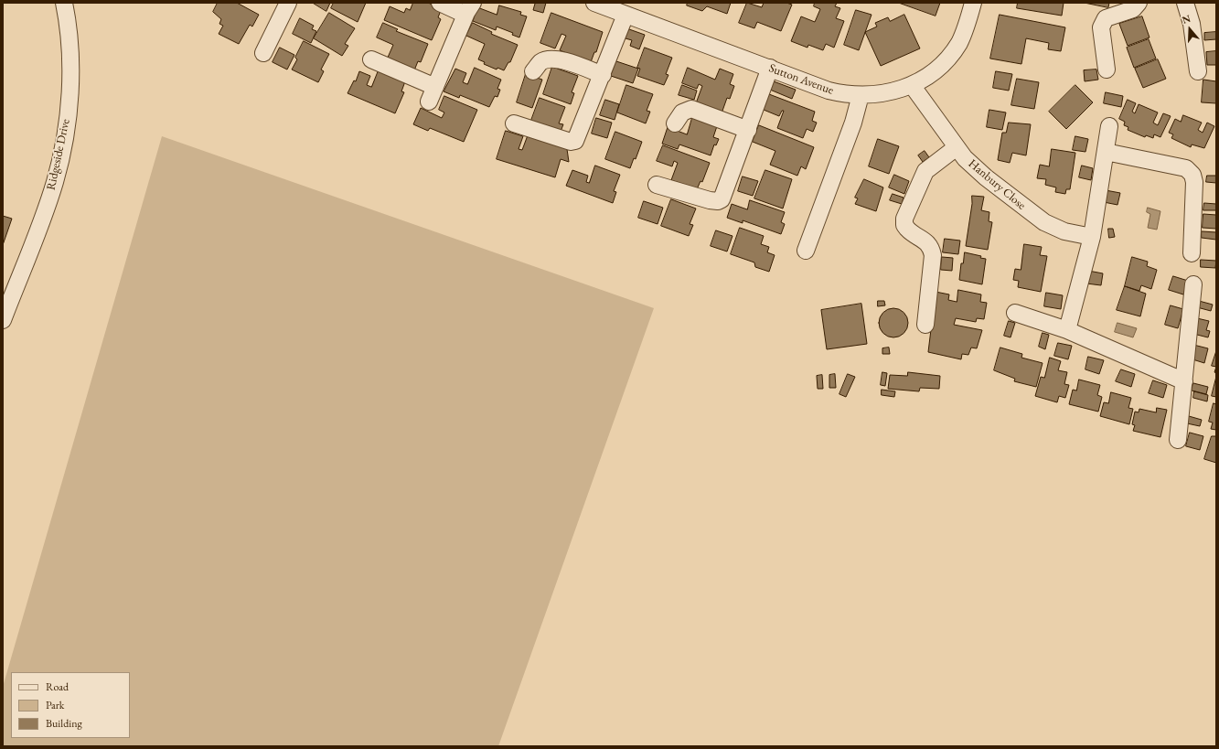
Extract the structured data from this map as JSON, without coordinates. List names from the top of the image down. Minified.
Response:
{"streets":{"street":["Sutton Avenue","Ridgeside Drive","Hanbury Close"]},"crossings":[["Sutton Avenue","Hanbury Close"]],"legend":["Road","Park","Building"],"north":"top"}
